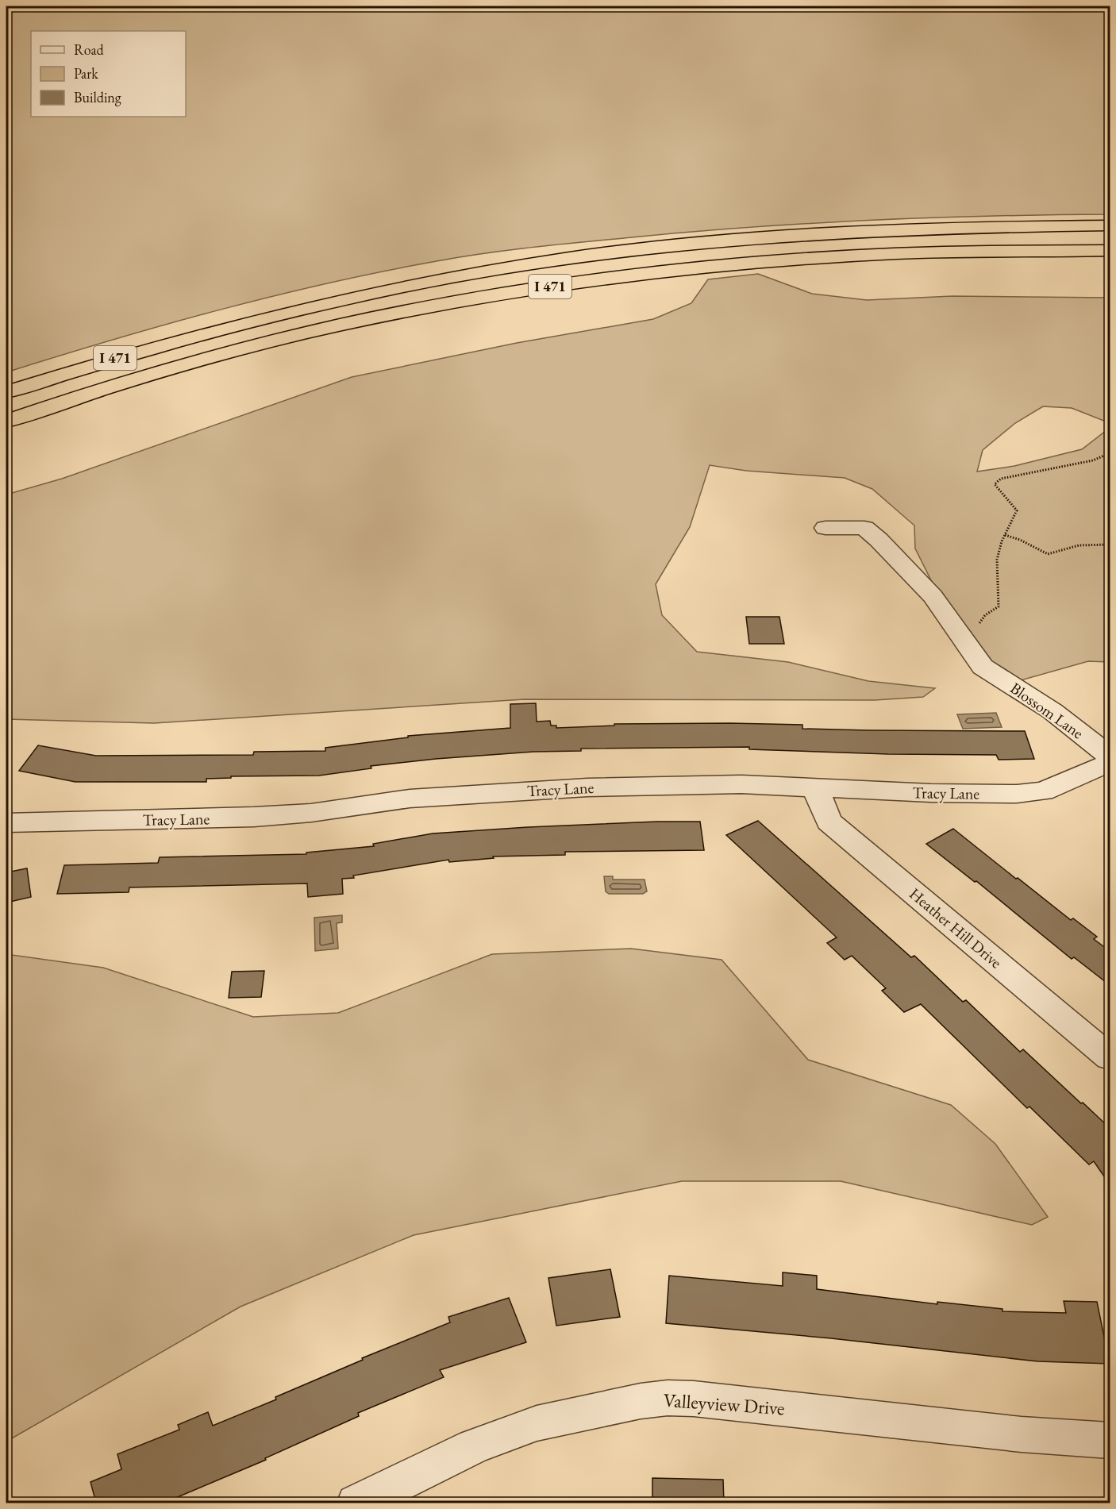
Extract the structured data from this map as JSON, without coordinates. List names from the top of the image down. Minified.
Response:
{"streets":{"highway":["I 471"],"street":["Blossom Lane","Tracy Lane","Heather Hill Drive","Valleyview Drive"]},"crossings":[["Tracy Lane","Heather Hill Drive"]],"legend":["Road","Park","Building"]}
